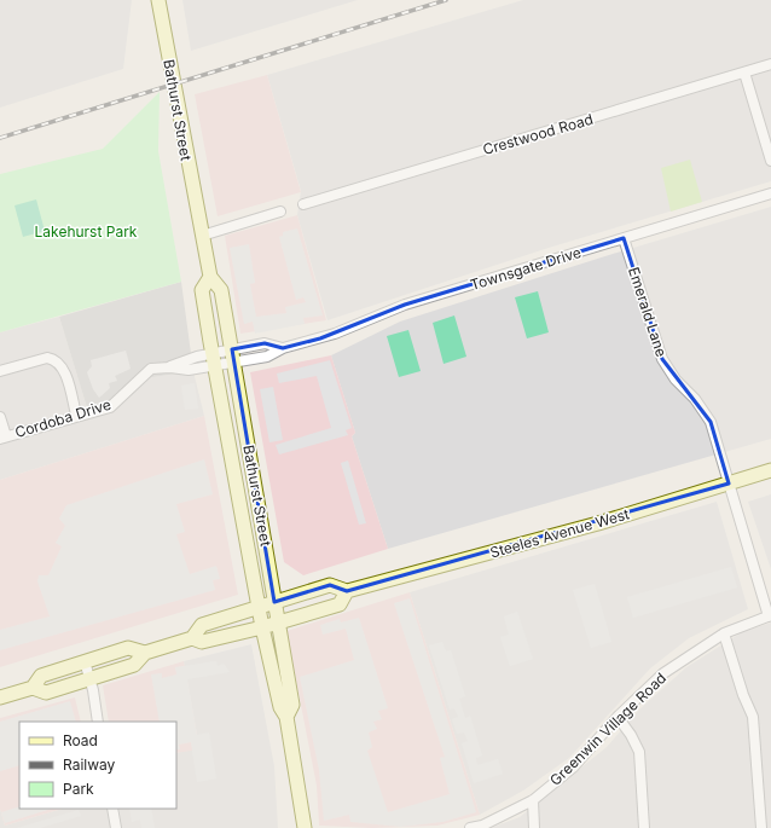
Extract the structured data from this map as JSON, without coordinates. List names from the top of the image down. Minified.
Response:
{"streets":{"main road":["Bathurst Street","Steeles Avenue West"],"street":["Crestwood Road","Townsgate Drive","Emerald Lane","Cordoba Drive","Greenwin Village Road"]},"crossings":[["Bathurst Street","Townsgate Drive"],["Bathurst Street","Cordoba Drive"],["Bathurst Street","Steeles Avenue West"],["Townsgate Drive","Emerald Lane"],["Townsgate Drive","Cordoba Drive"],["Emerald Lane","Steeles Avenue West"],["Emerald Lane","Greenwin Village Road"]],"parks":["Lakehurst Park"],"legend":["Road","Railway","Park"]}
